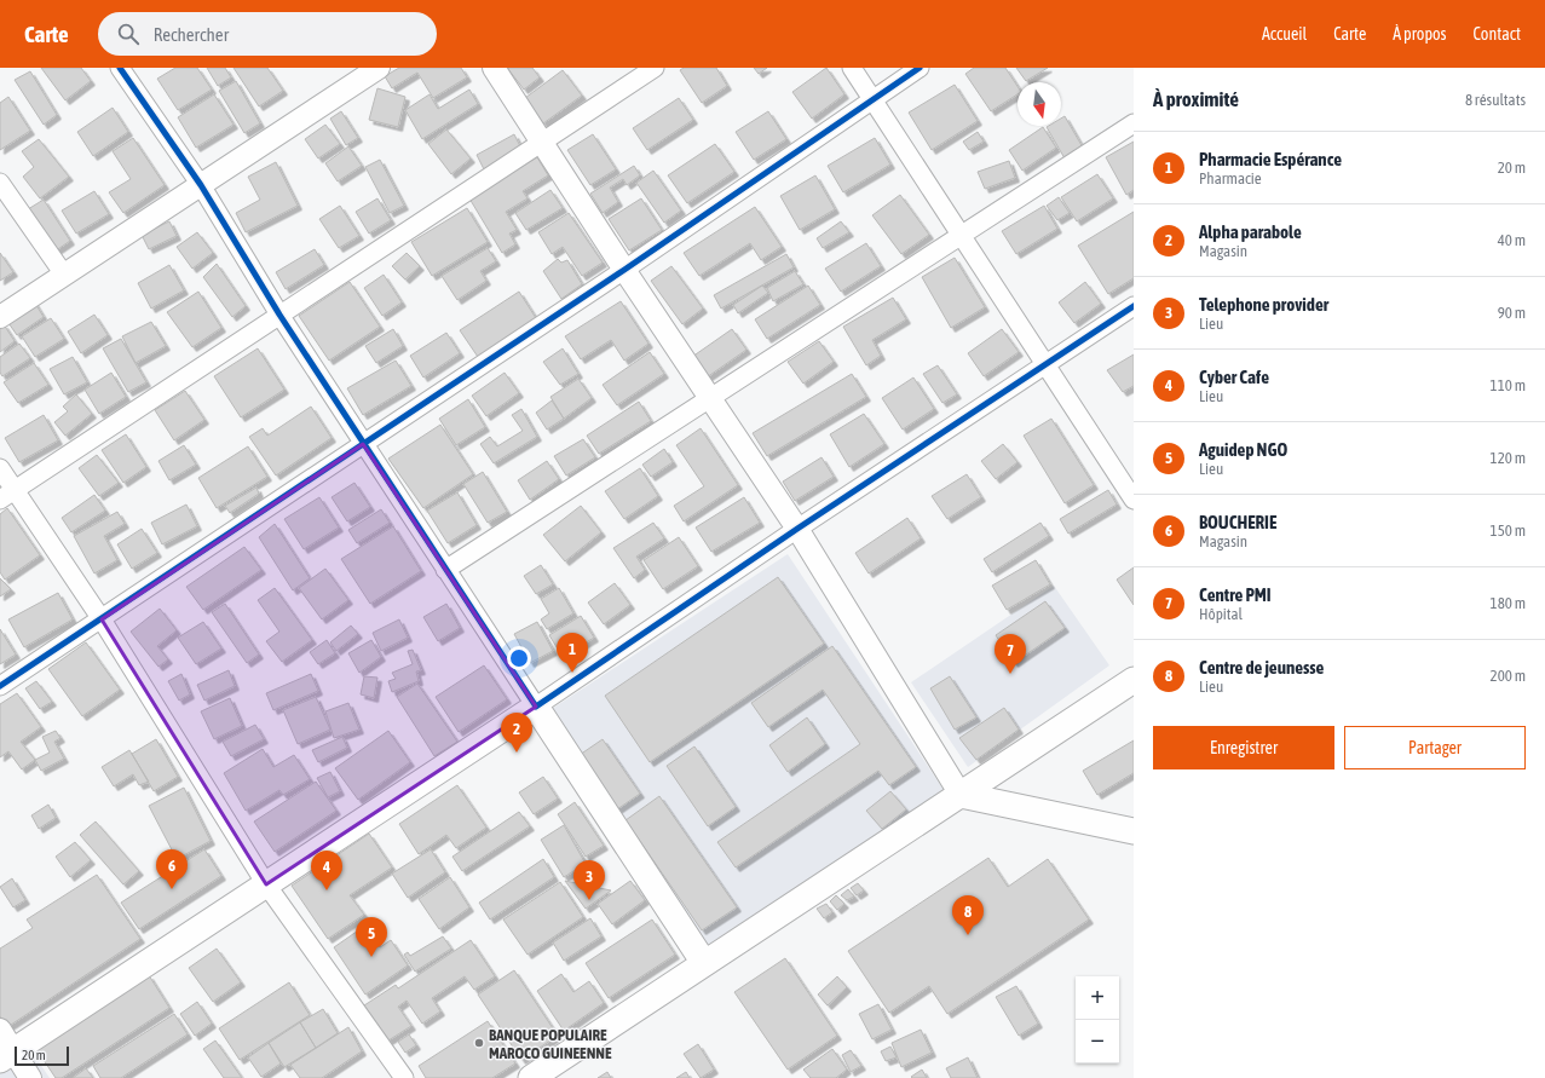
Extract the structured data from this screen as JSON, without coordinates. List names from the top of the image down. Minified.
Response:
{"places":["BANQUE POPULAIRE MAROCO GUINEENNE"],"scale_bar":"20 m","north":"bottom","page":{"header":"Carte","search":"Rechercher","nav":["Accueil","Carte","À propos","Contact"],"heading":["À proximité","8 résultats"],"list":[{"mark":"1","name":"Pharmacie Espérance","note":"Pharmacie","value":"20 m"},{"mark":"2","name":"Alpha parabole","note":"Magasin","value":"40 m"},{"mark":"3","name":"Telephone provider","note":"Lieu","value":"90 m"},{"mark":"4","name":"Cyber Cafe","note":"Lieu","value":"110 m"},{"mark":"5","name":"Aguidep NGO","note":"Lieu","value":"120 m"},{"mark":"6","name":"BOUCHERIE","note":"Magasin","value":"150 m"},{"mark":"7","name":"Centre PMI","note":"Hôpital","value":"180 m"},{"mark":"8","name":"Centre de jeunesse","note":"Lieu","value":"200 m"}],"pins":["1","7","2","6","4","3","8","5"],"buttons":["Enregistrer","Partager"],"map_buttons":["+","−"],"scale":"20 m"}}
